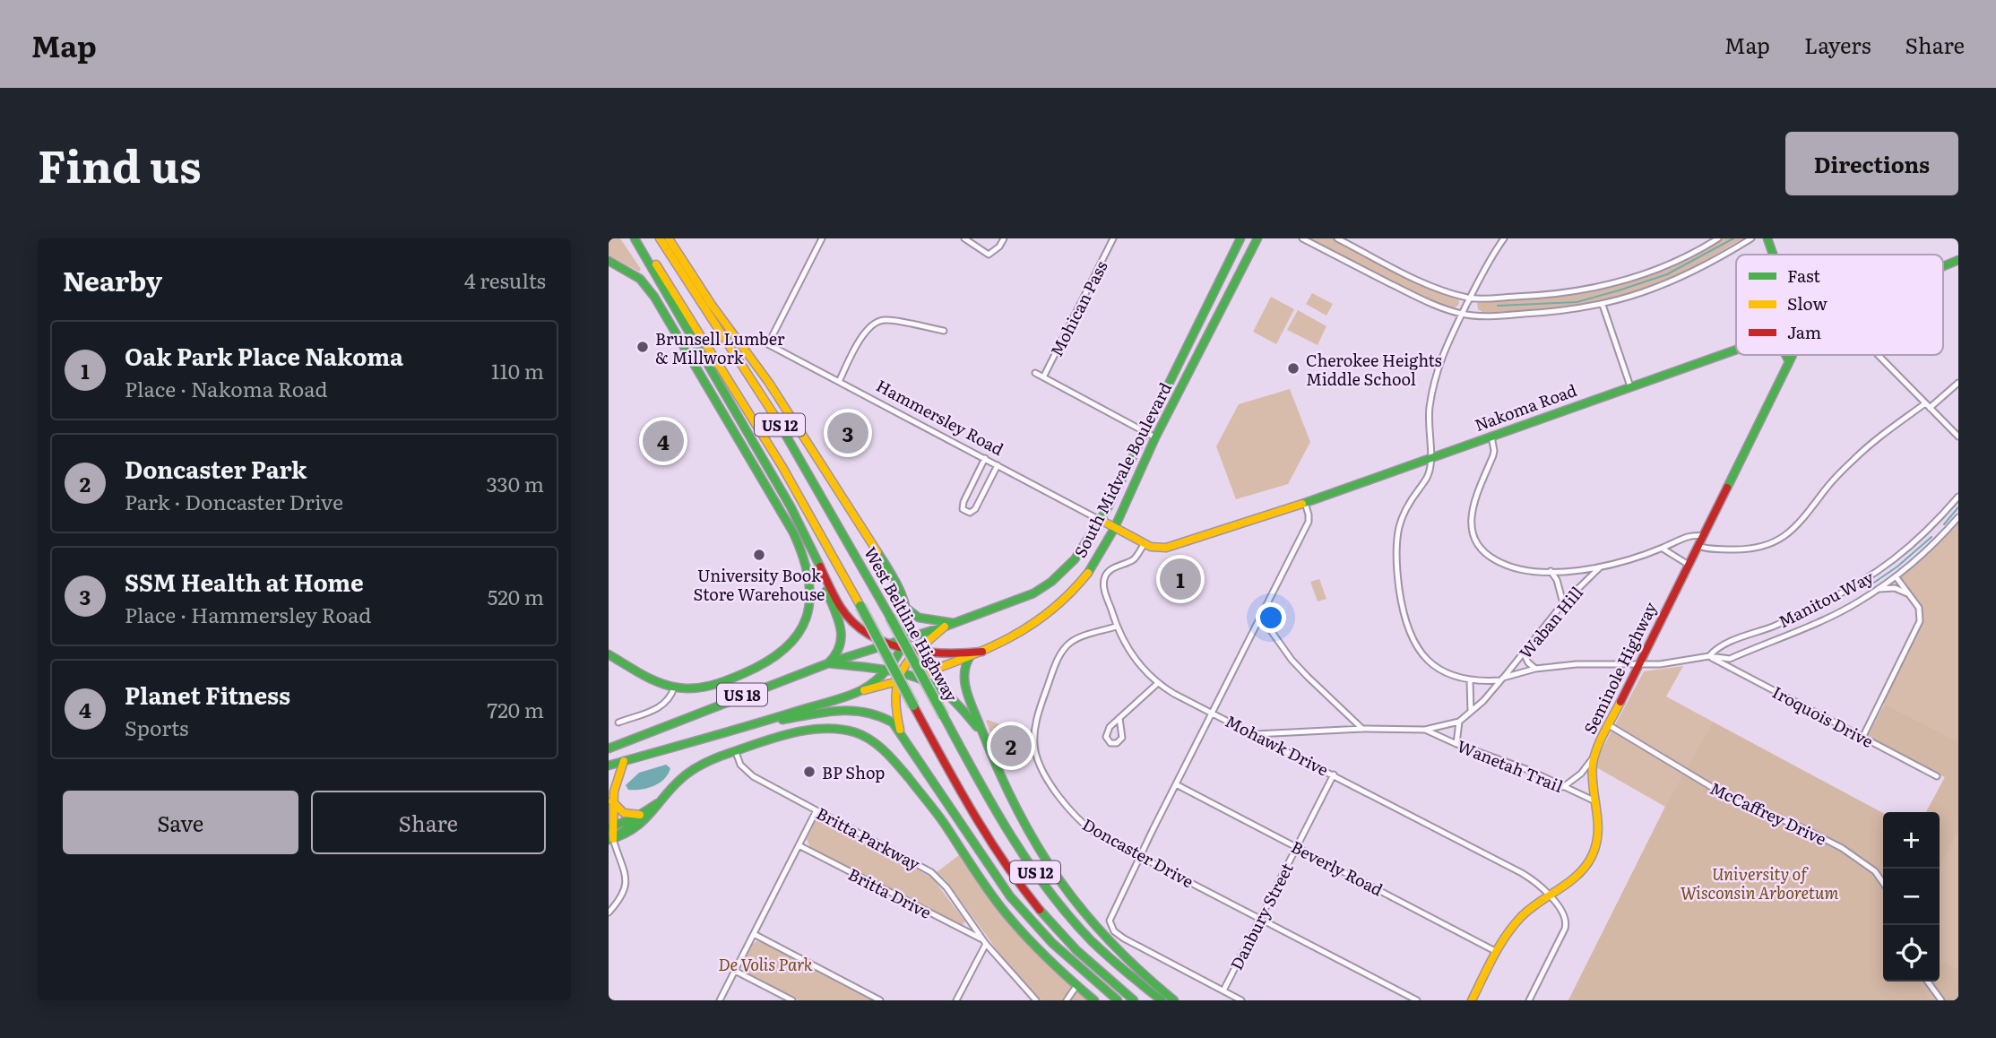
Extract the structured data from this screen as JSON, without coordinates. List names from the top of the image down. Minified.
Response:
{"streets":{"main road":["Nakoma Road","US 12","South Midvale Boulevard","West Beltline Highway","Seminole Highway","US 18"],"street":["Mohican Pass","Hammersley Road","Manitou Way","Waban Hill","Iroquois Drive","Mohawk Drive","Wanetah Trail","McCaffrey Drive","Britta Parkway","Doncaster Drive","Beverly Road","Britta Drive","Danbury Street"]},"crossings":[["Nakoma Road","Hammersley Road"],["Nakoma Road","South Midvale Boulevard"],["Nakoma Road","Mohawk Drive"],["Hammersley Road","South Midvale Boulevard"],["South Midvale Boulevard","US 18"],["Manitou Way","Waban Hill"],["Manitou Way","Seminole Highway"],["Manitou Way","Iroquois Drive"],["Seminole Highway","Mohawk Drive"],["Seminole Highway","Wanetah Trail"],["Seminole Highway","McCaffrey Drive"],["Seminole Highway","Beverly Road"],["Mohawk Drive","Doncaster Drive"],["Mohawk Drive","Danbury Street"],["Britta Parkway","Britta Drive"],["Doncaster Drive","Danbury Street"],["Beverly Road","Danbury Street"]],"parks":["University of Wisconsin Arboretum","De Volis Park"],"places":["Brunsell Lumber & Millwork","Cherokee Heights Middle School","University Book Store Warehouse","BP Shop"],"legend":["Fast","Slow","Jam"],"page":{"header":"Map","nav":["Map","Layers","Share"],"title":"Find us","buttons":["Directions",["Save","Share"]],"heading":["Nearby","4 results"],"list":[{"mark":"1","name":"Oak Park Place Nakoma","note":"Place · Nakoma Road","value":"110 m"},{"mark":"2","name":"Doncaster Park","note":"Park · Doncaster Drive","value":"330 m"},{"mark":"3","name":"SSM Health at Home","note":"Place · Hammersley Road","value":"520 m"},{"mark":"4","name":"Planet Fitness","note":"Sports","value":"720 m"}],"pins":["3","4","1","2"],"map_buttons":["+","−"]}}
